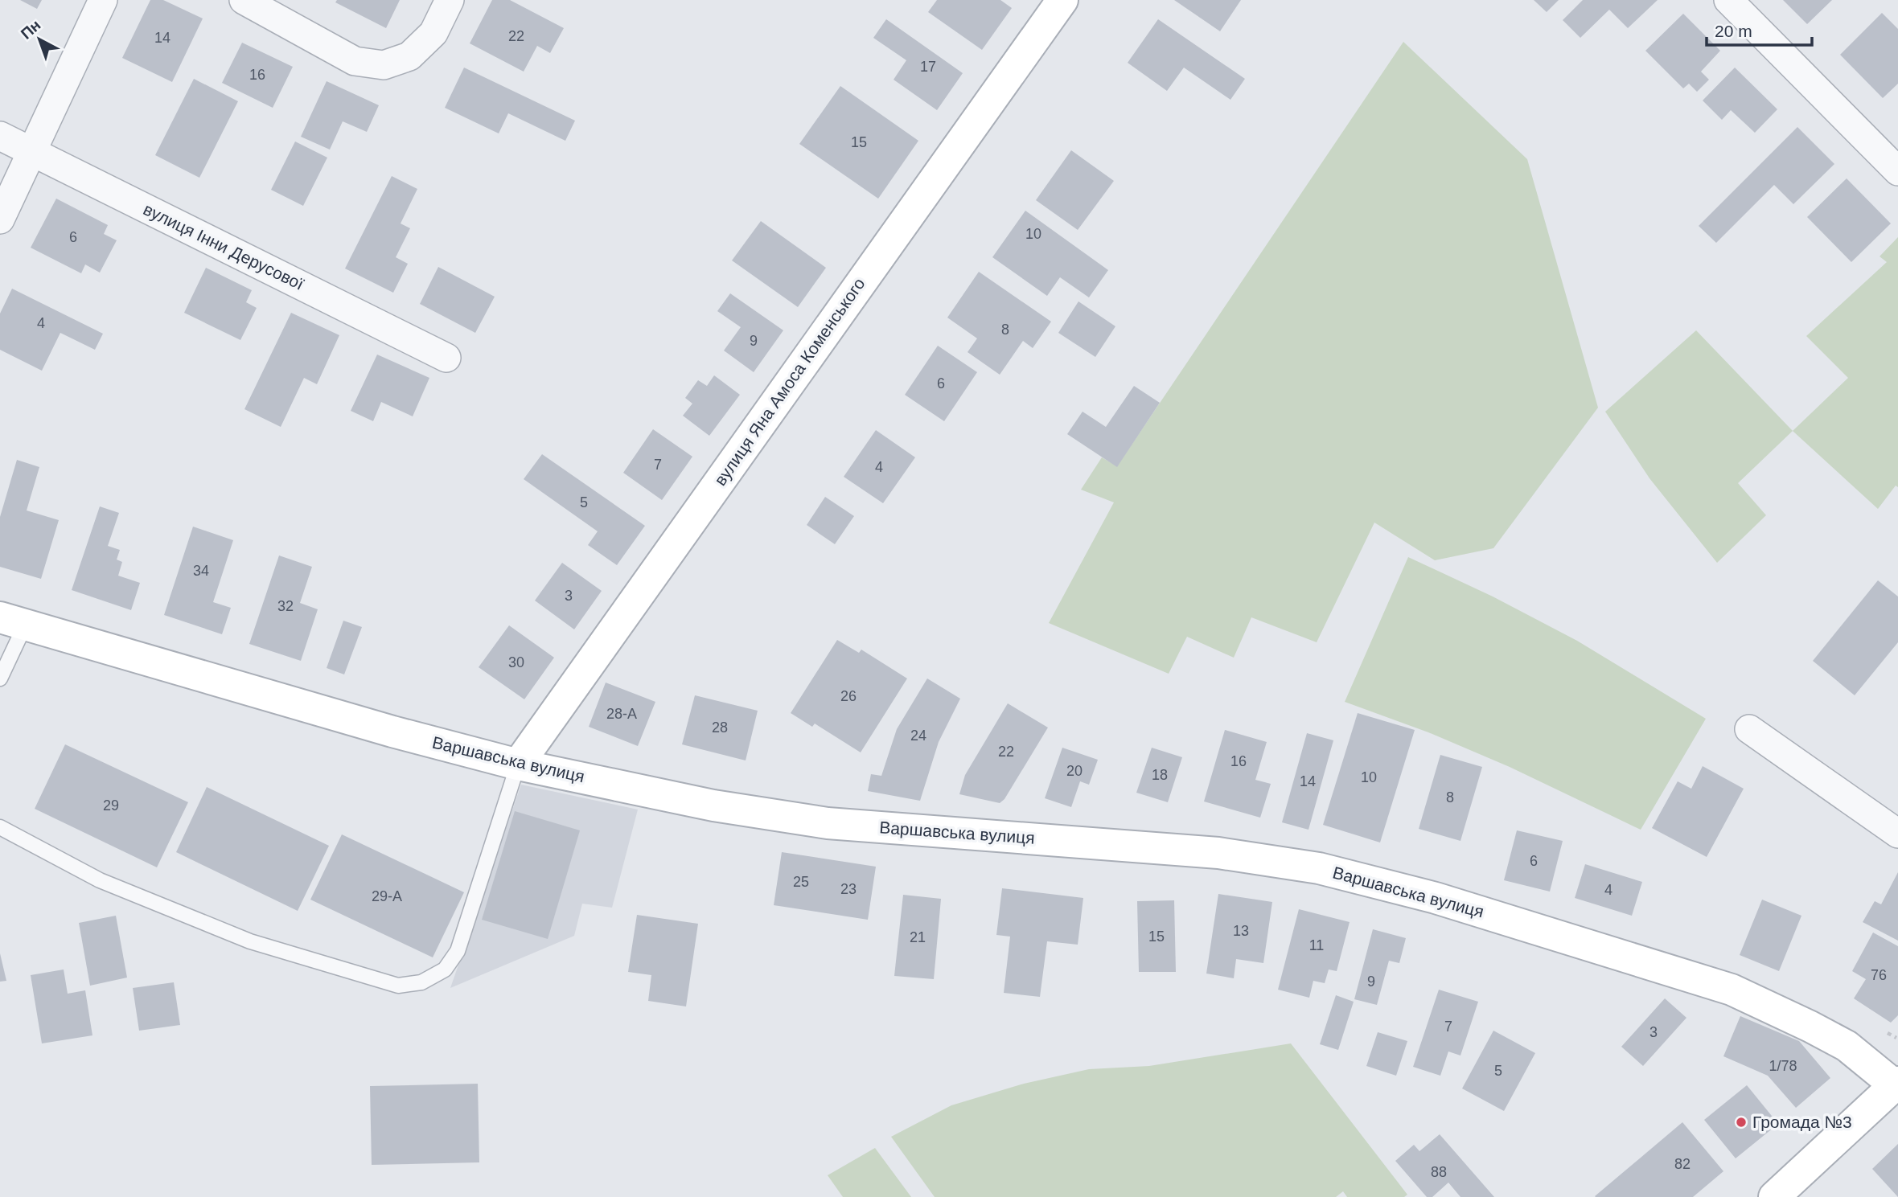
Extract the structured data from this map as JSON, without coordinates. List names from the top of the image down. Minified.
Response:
{"streets":{"street":["вулиця Інни Дерусової","вулиця Яна Амоса Коменського","Варшавська вулиця"]},"crossings":[["вулиця Яна Амоса Коменського","Варшавська вулиця"]],"places":["Громада №3"],"house_numbers":["22","14","17","16","15","10","6","4","8","9","6","7","4","5","34","3","32","30","26","28-А","28","24","22","16","20","18","10","14","8","29","6","25","23","4","29-А","13","15","21","11","76","9","7","3","1/78","5","82","88"],"scale_bar":"20 m","north":"top left"}
